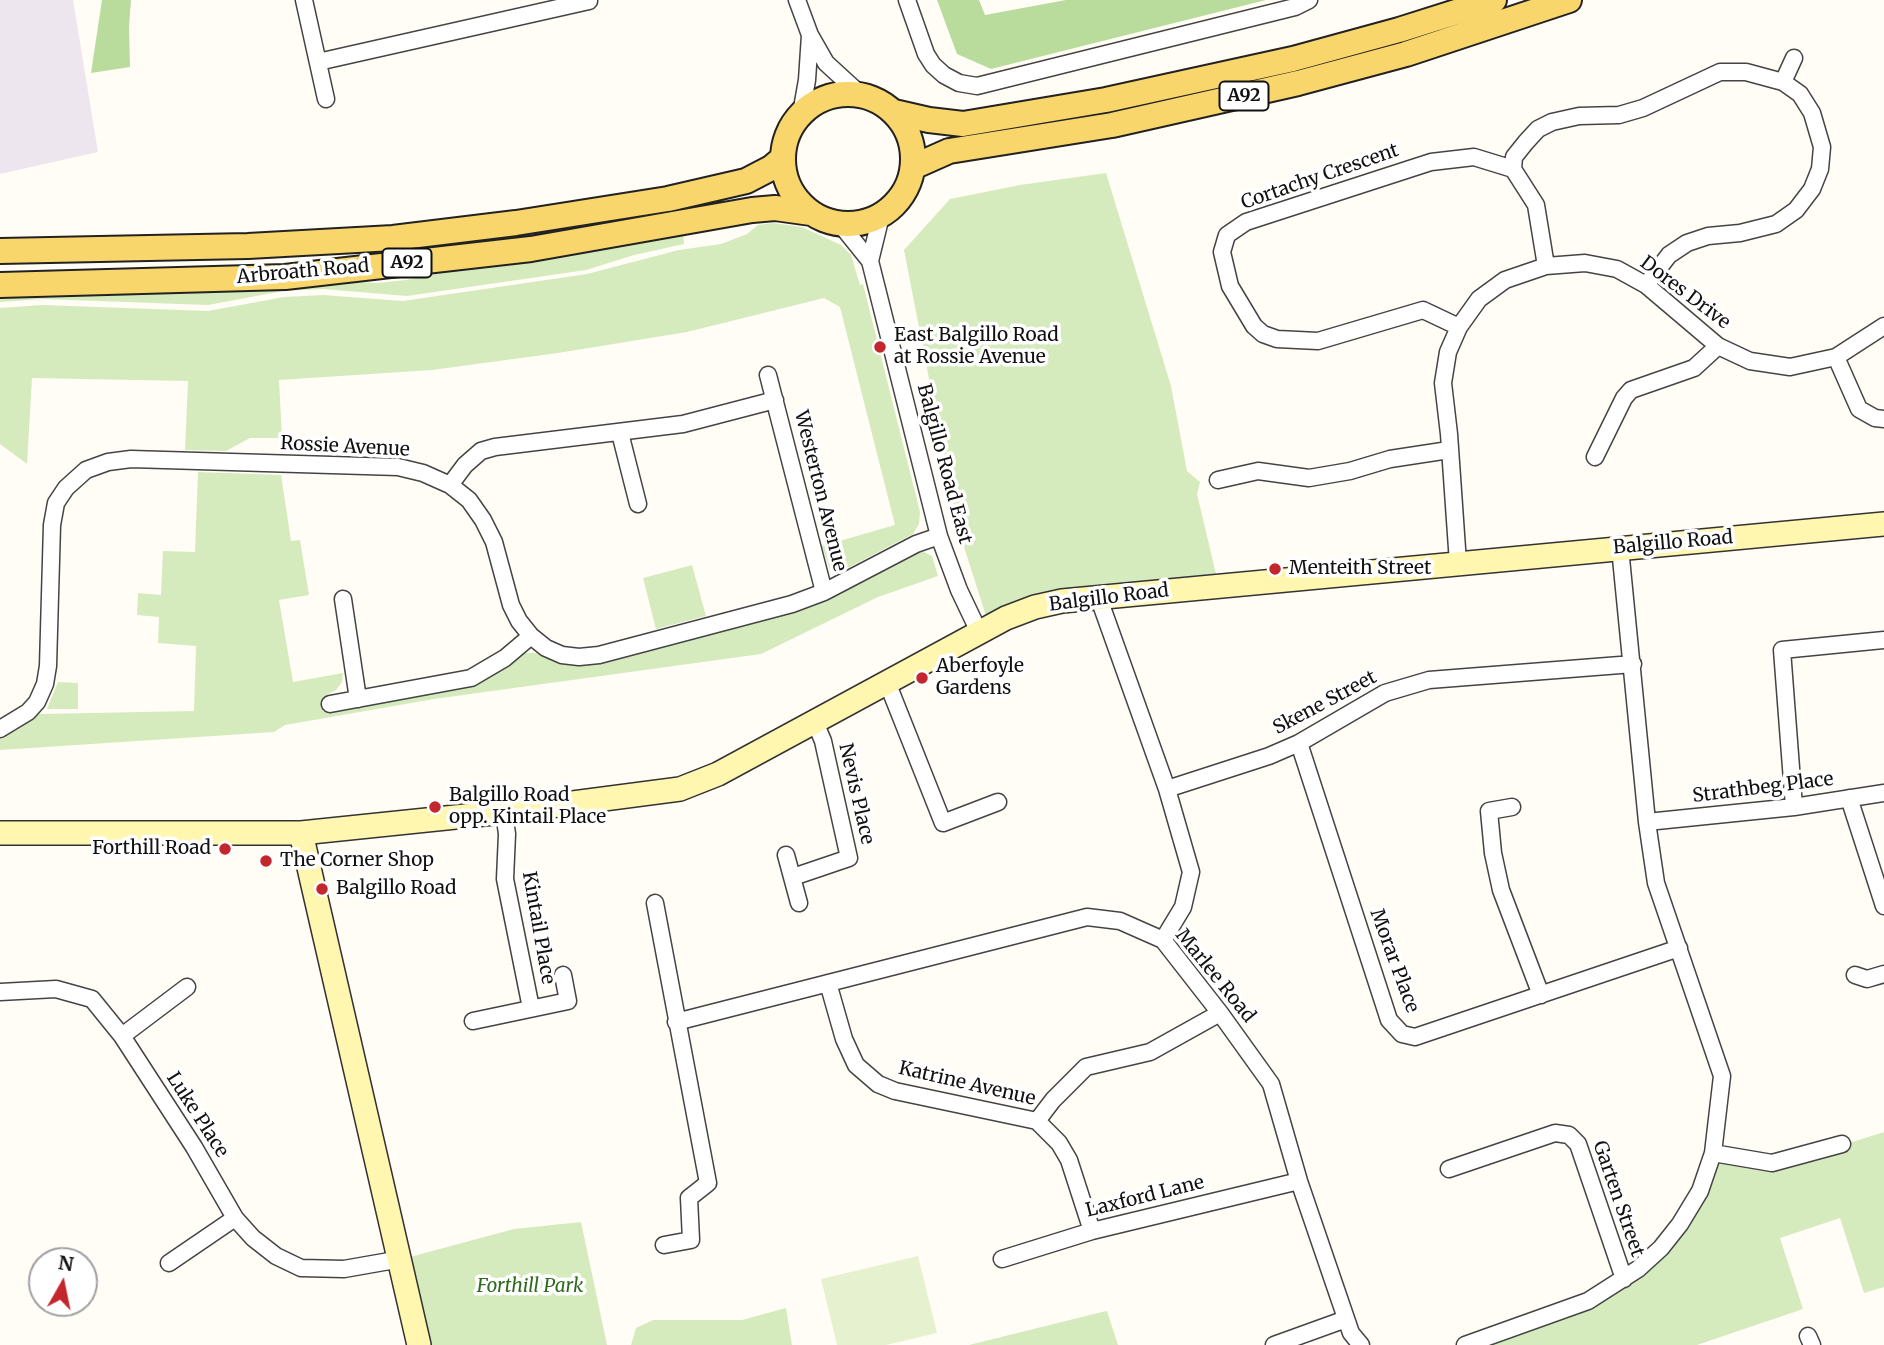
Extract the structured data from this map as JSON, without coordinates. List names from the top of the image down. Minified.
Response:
{"streets":{"main road":["A92","Arbroath Road"],"street":["Cortachy Crescent","Dores Drive","Rossie Avenue","Balgillo Road East","Westerton Avenue","Balgillo Road","Skene Street","Strathbeg Place","Nevis Place","Kintail Place","Morar Place","Marlee Road","Katrine Avenue","Luke Place","Laxford Lane","Garten Street"]},"crossings":[["A92","Arbroath Road"],["A92","Balgillo Road East"],["Cortachy Crescent","Dores Drive"],["Arbroath Road","Balgillo Road East"],["Dores Drive","Balgillo Road"],["Rossie Avenue","Balgillo Road East"],["Rossie Avenue","Westerton Avenue"],["Balgillo Road East","Balgillo Road"],["Balgillo Road","Nevis Place"],["Balgillo Road","Kintail Place"],["Skene Street","Morar Place"],["Marlee Road","Katrine Avenue"],["Marlee Road","Laxford Lane"],["Katrine Avenue","Laxford Lane"]],"parks":["Forthill Park"],"places":["East Balgillo Road at Rossie Avenue","Menteith Street","Aberfoyle Gardens","Balgillo Road opp. Kintail Place","Forthill Road","The Corner Shop","Balgillo Road"],"north":"top"}
